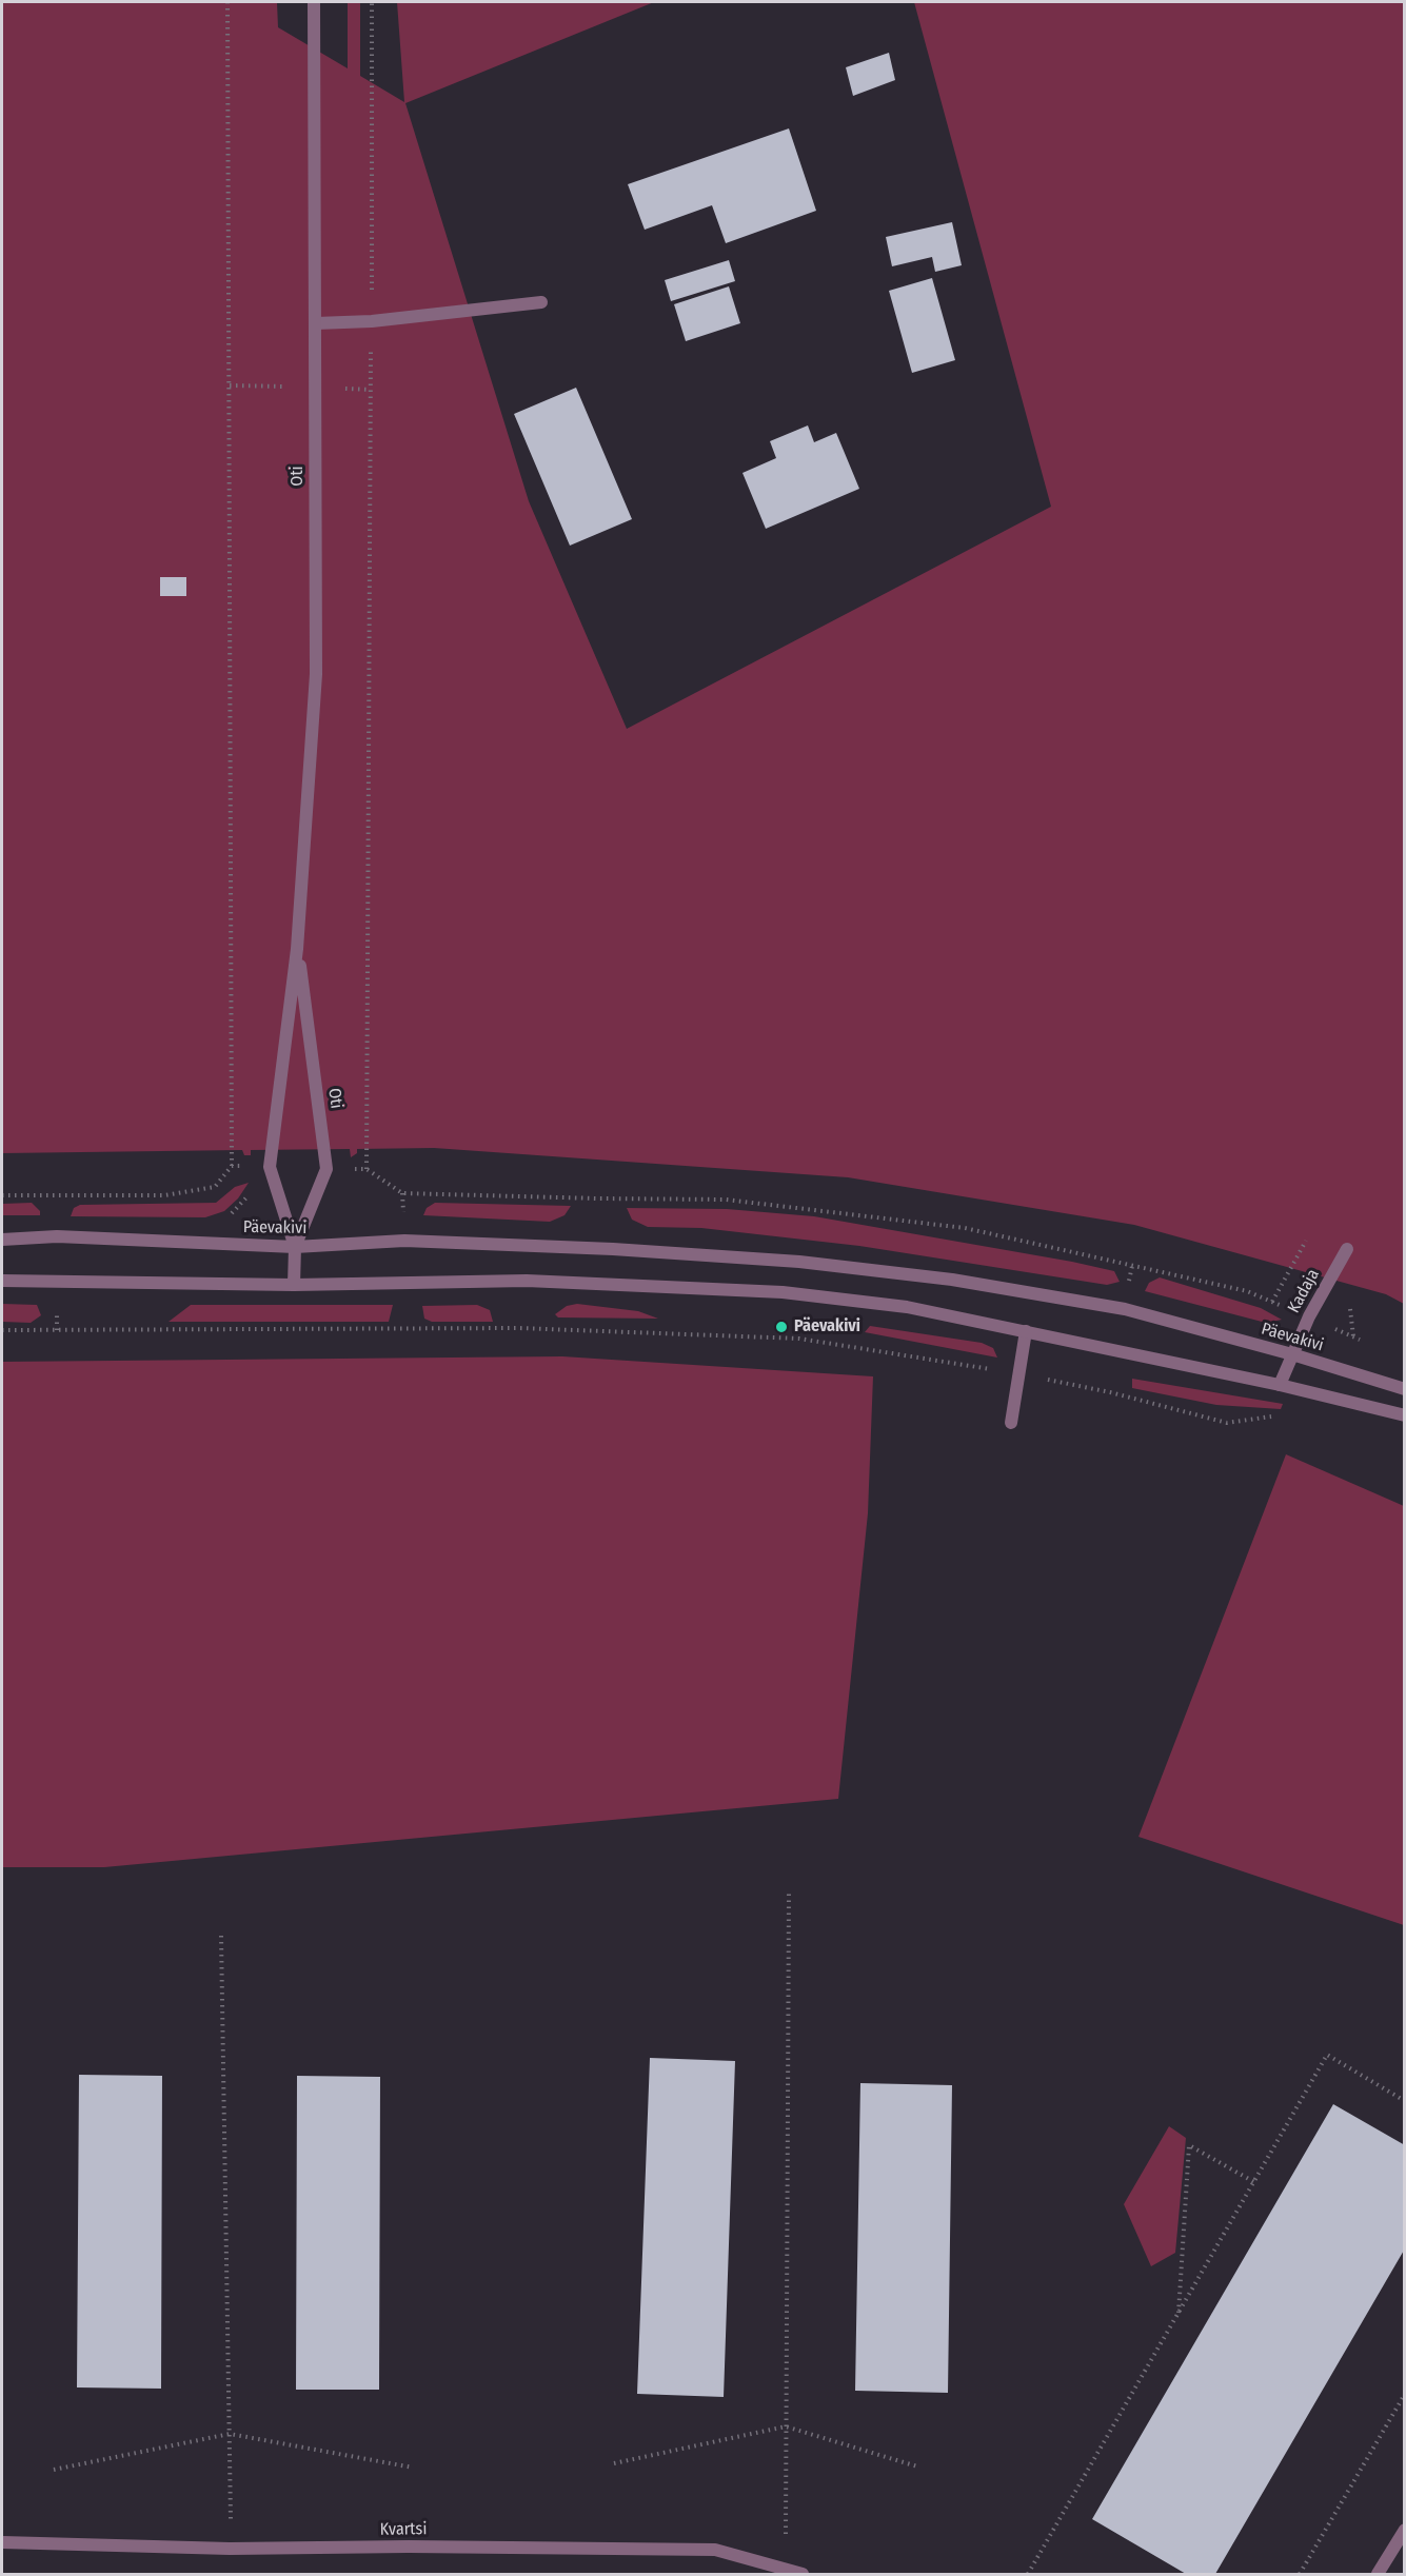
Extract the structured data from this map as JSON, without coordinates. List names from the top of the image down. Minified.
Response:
{"streets":{"street":["Oti","Päevakivi","Kadaja","Kvartsi"]},"crossings":[["Oti","Päevakivi"],["Päevakivi","Kadaja"]],"places":["Päevakivi"]}
